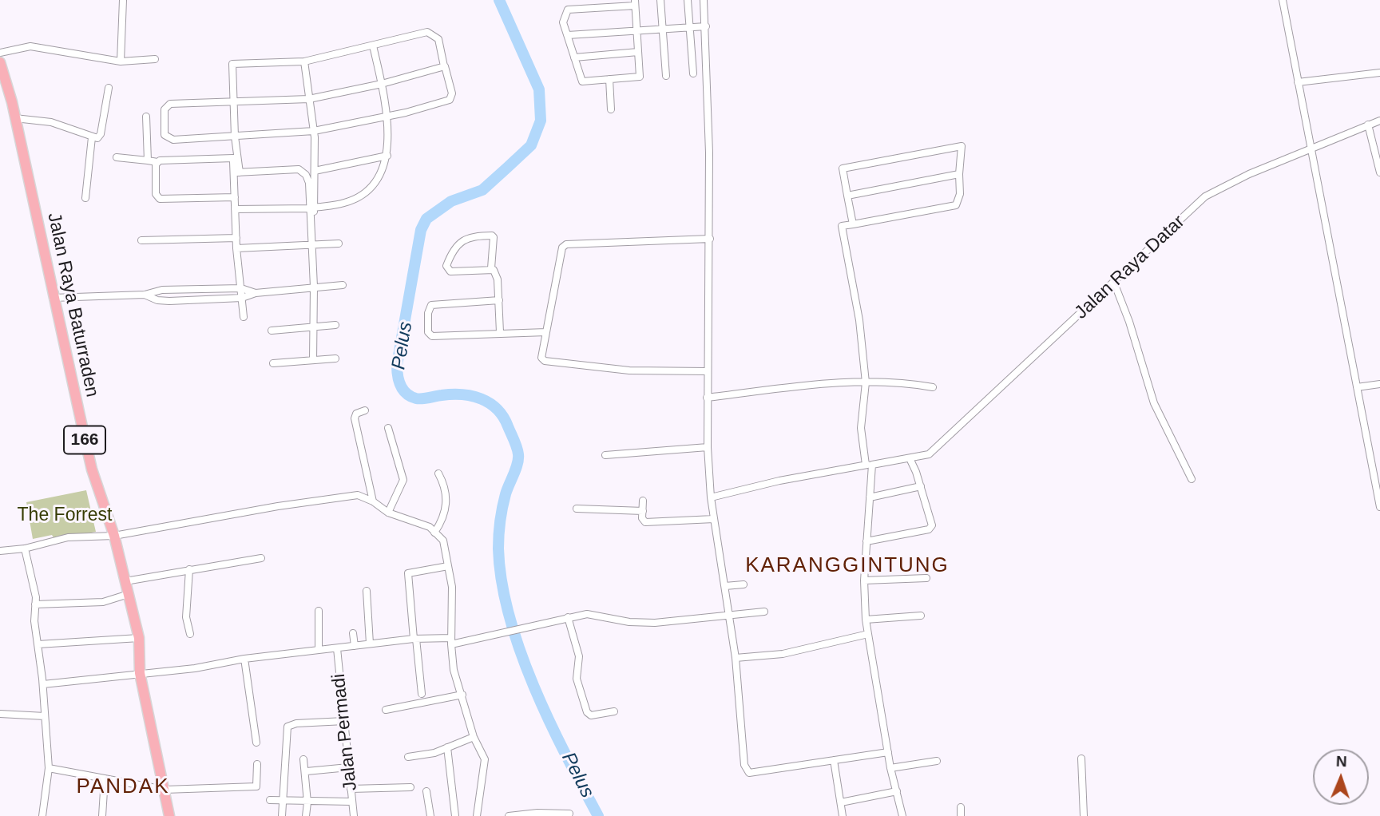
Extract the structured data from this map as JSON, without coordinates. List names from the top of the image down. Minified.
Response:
{"streets":{"main road":["Jalan Raya Baturraden","166"],"street":["Jalan Raya Datar","Jalan Permadi"]},"districts":["KARANGGINTUNG","PANDAK"],"water":["Pelus"],"parks":["The Forrest"],"north":"top"}
